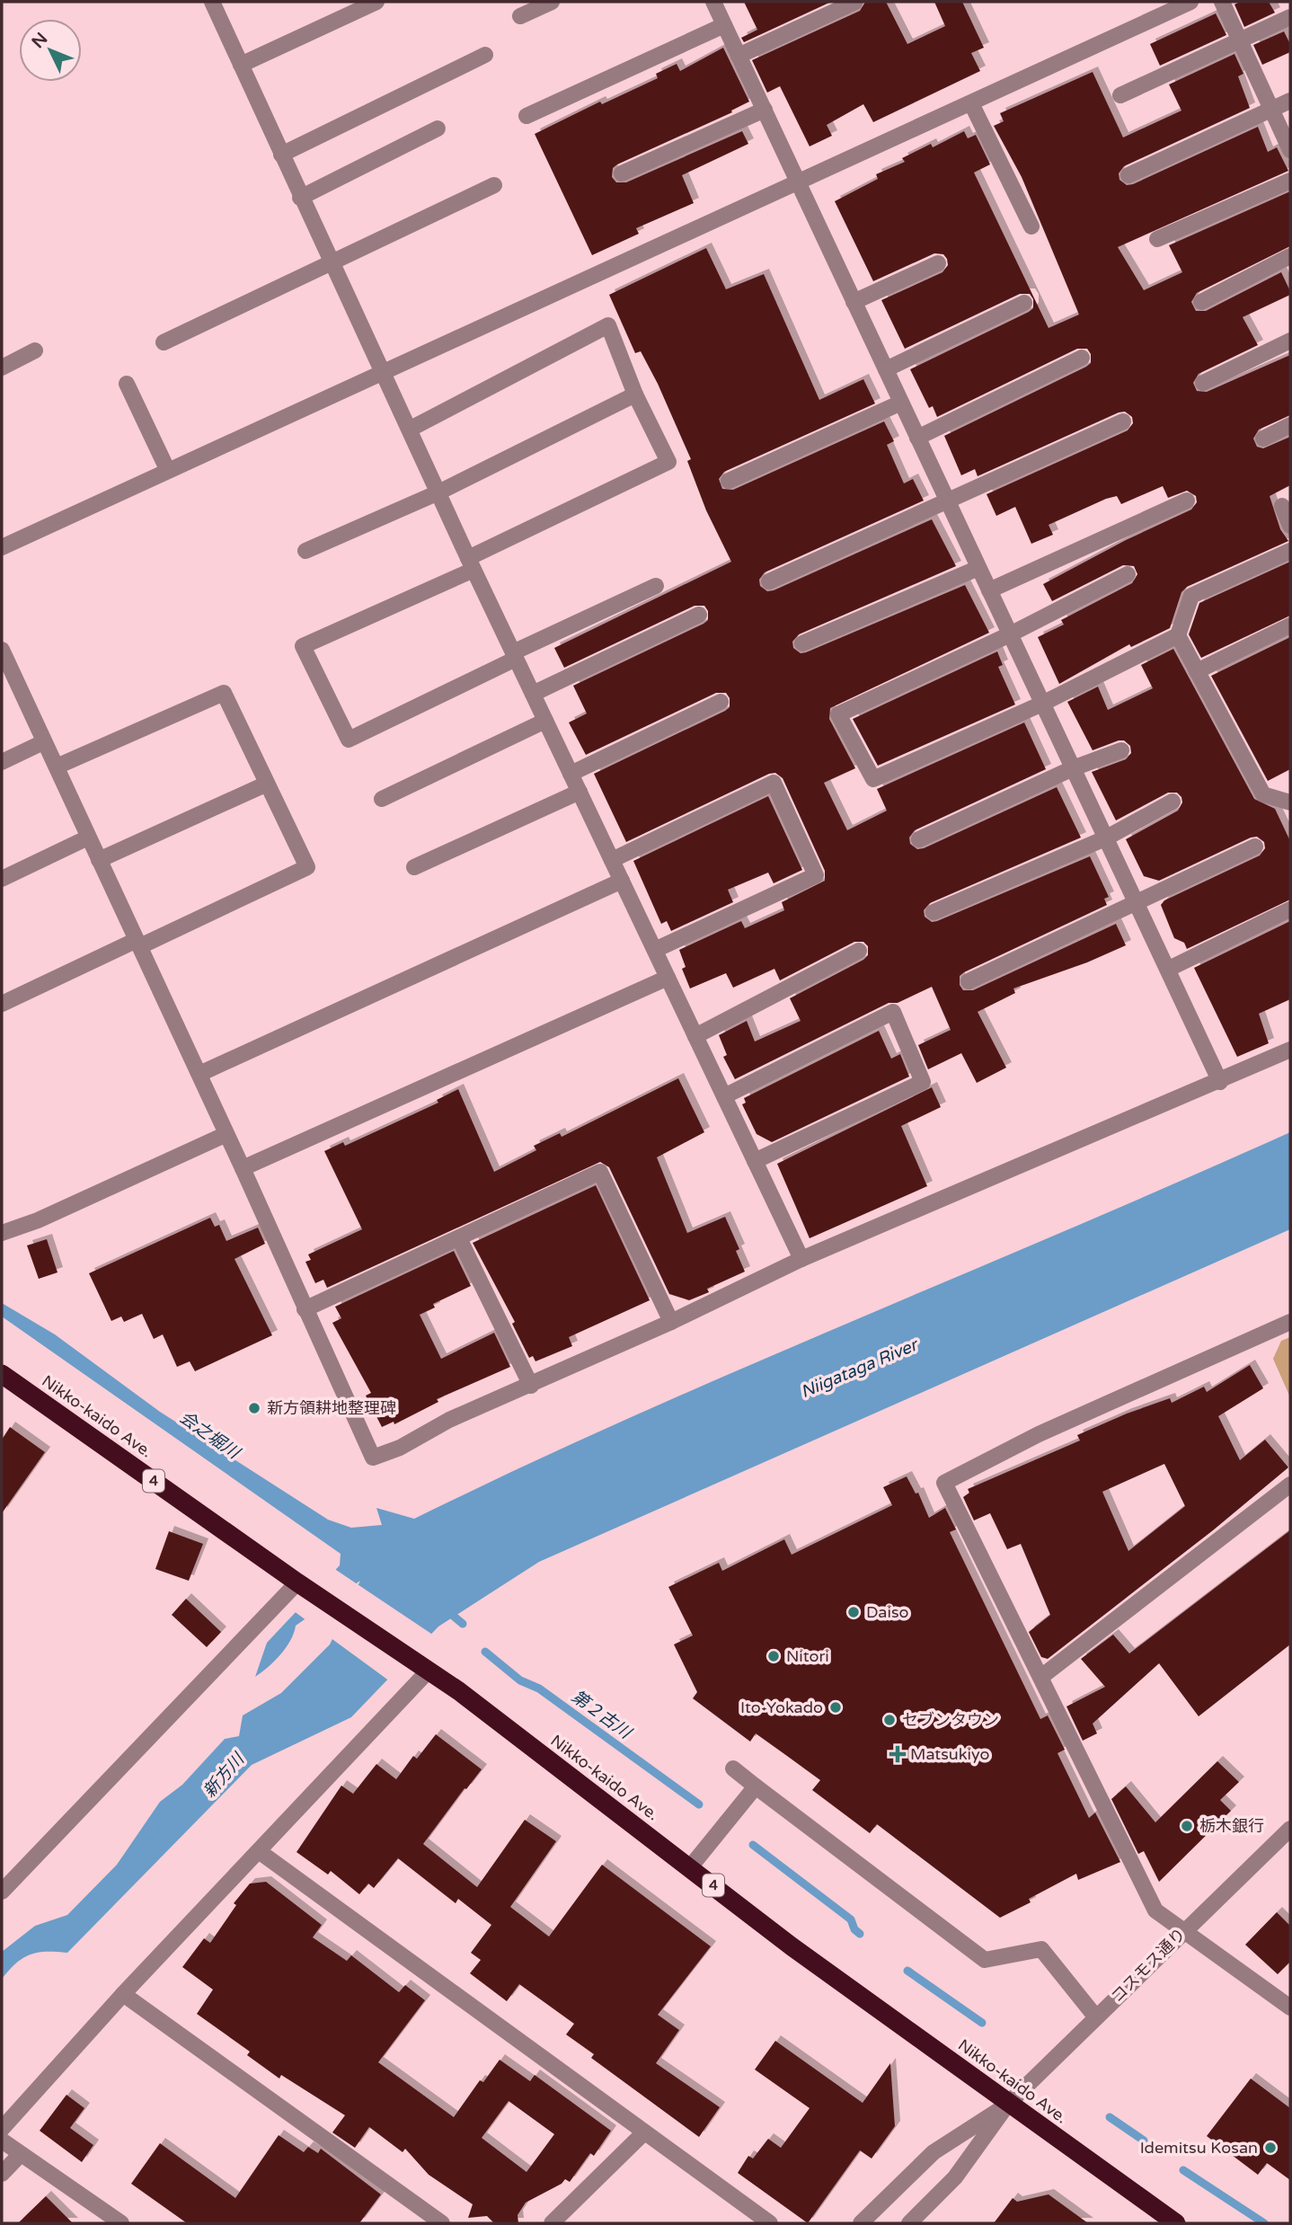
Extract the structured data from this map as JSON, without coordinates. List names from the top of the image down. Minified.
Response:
{"streets":{"highway":["Nikko-kaido Ave.","4"],"street":["コスモス通り"]},"crossings":[["Nikko-kaido Ave.","コスモス通り"]],"water":["Niigataga River","会之堀川","第２古川","新方川"],"places":{"other":["新方領耕地整理碑","Daiso","Nitori","Ito-Yokado","セブンタウン","栃木銀行","Idemitsu Kosan"],"health":["Matsukiyo"]},"north":"top left"}
